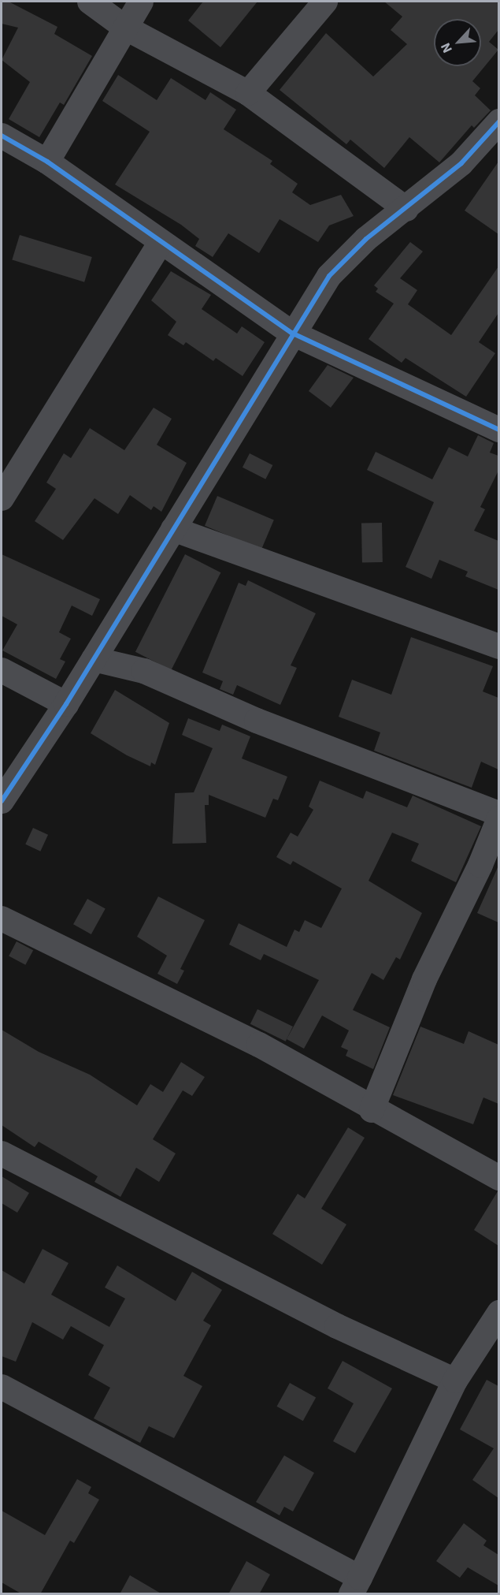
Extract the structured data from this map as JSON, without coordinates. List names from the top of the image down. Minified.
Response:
{"north":"bottom left"}
